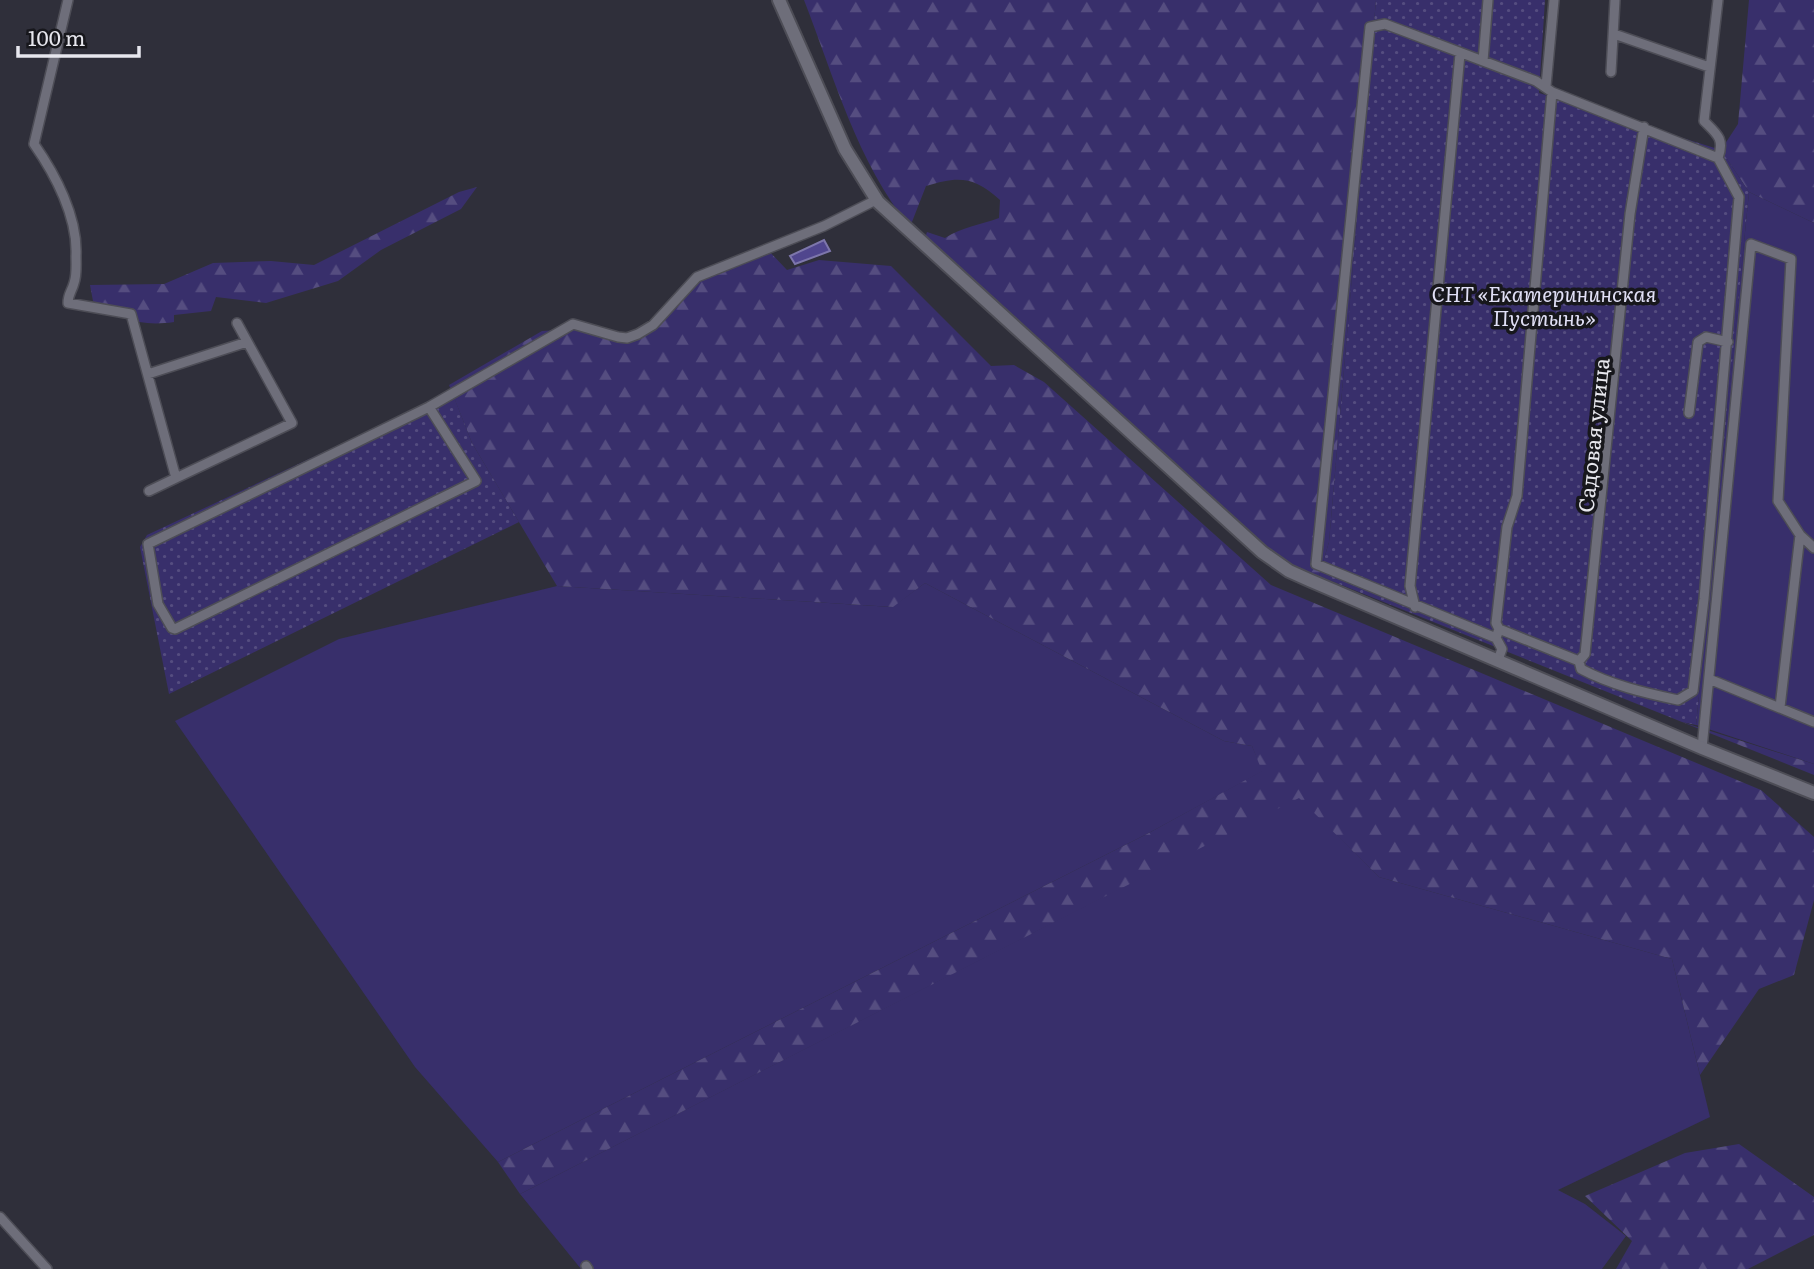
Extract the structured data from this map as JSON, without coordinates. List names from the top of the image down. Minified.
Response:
{"streets":{"street":["Садовая улица"]},"parks":["СНТ «Екатерининская Пустынь»"],"scale_bar":"100 m"}
